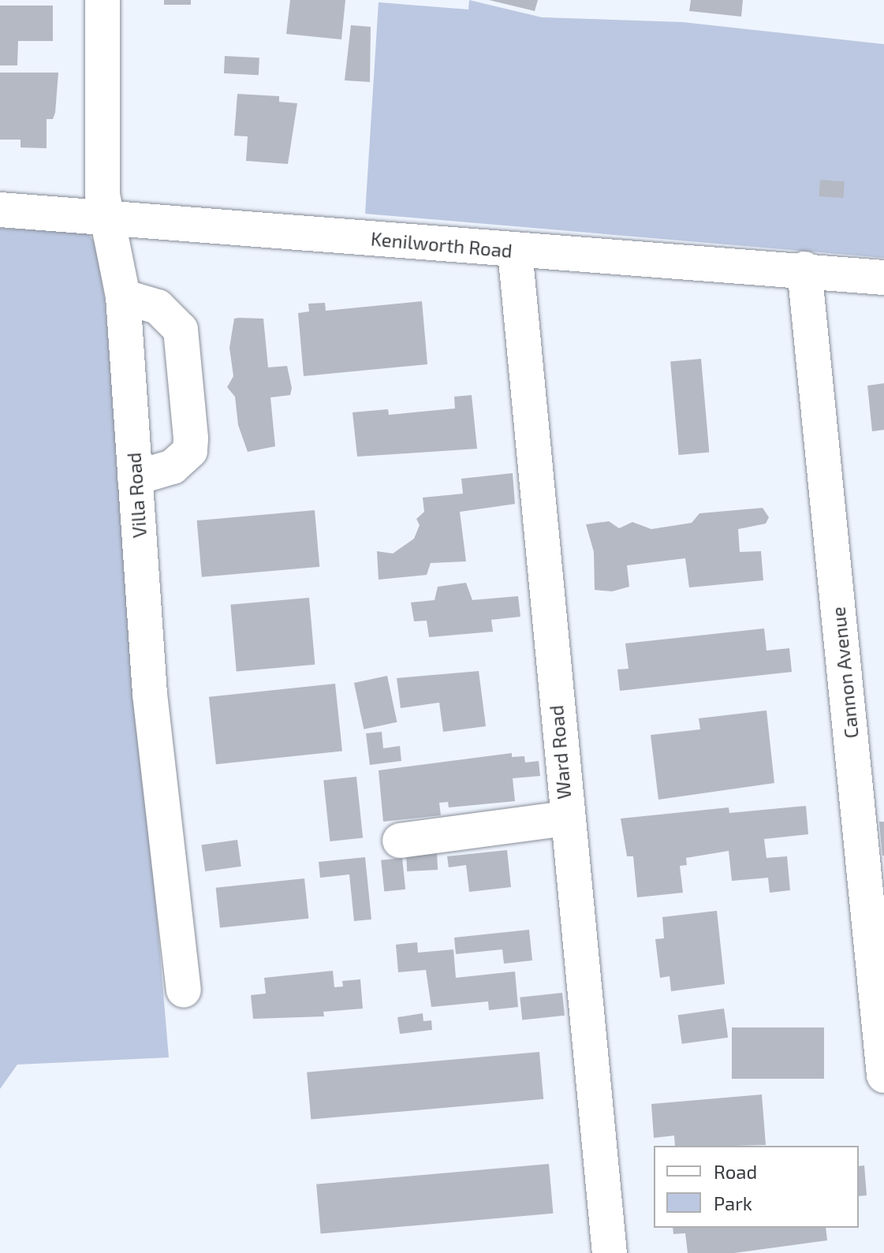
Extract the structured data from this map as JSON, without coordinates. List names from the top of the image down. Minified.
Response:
{"streets":{"street":["Kenilworth Road","Villa Road","Cannon Avenue","Ward Road"]},"crossings":[["Kenilworth Road","Villa Road"],["Kenilworth Road","Cannon Avenue"],["Kenilworth Road","Ward Road"]],"legend":["Road","Park"]}
